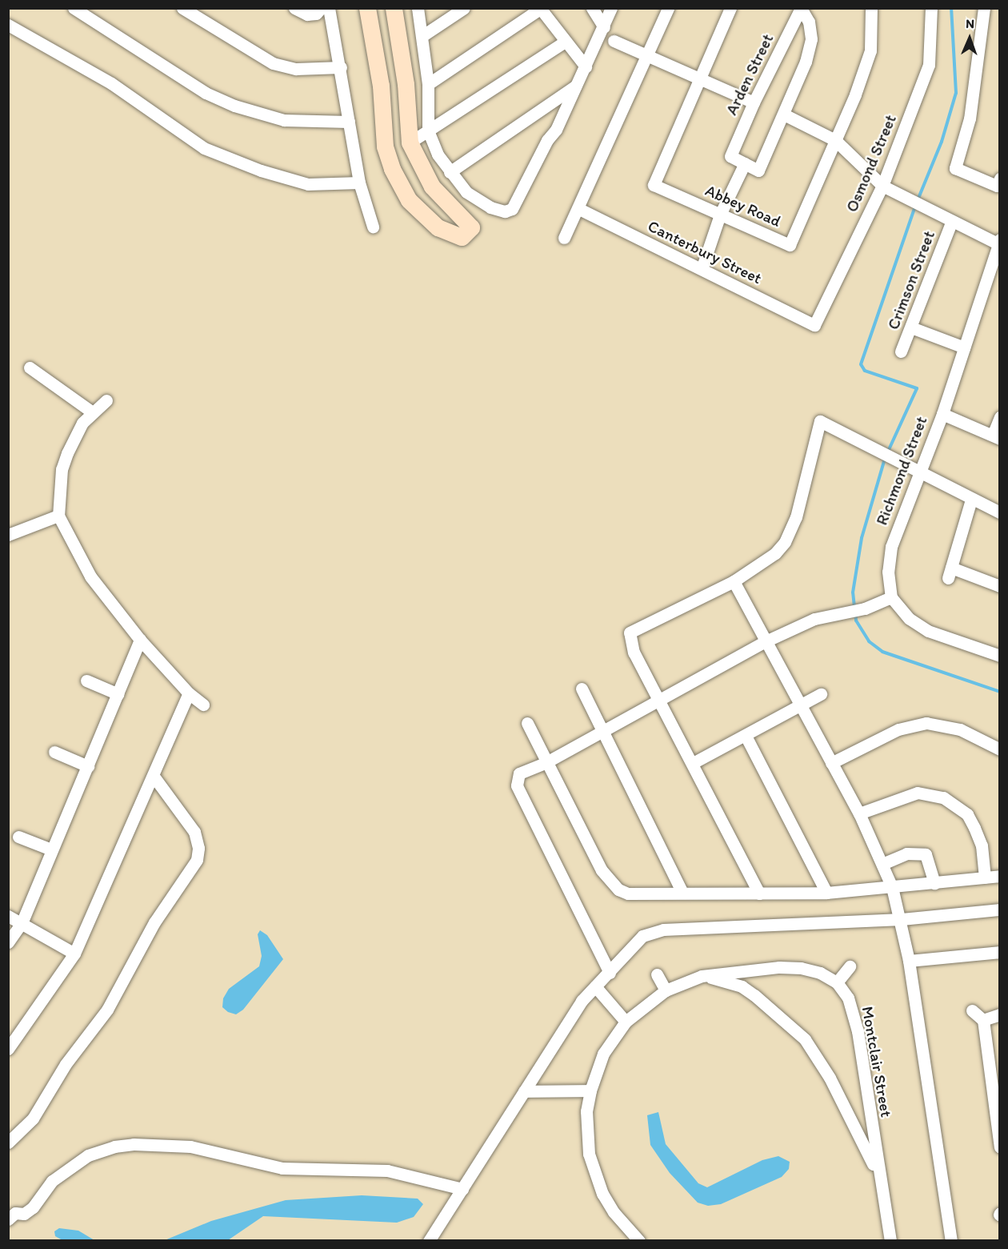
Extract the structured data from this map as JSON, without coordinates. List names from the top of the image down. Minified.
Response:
{"streets":{"street":["Arden Street","Osmond Street","Abbey Road","Canterbury Street","Crimson Street","Richmond Street","Montclair Street"]},"crossings":[["Osmond Street","Canterbury Street"]],"north":"top"}
